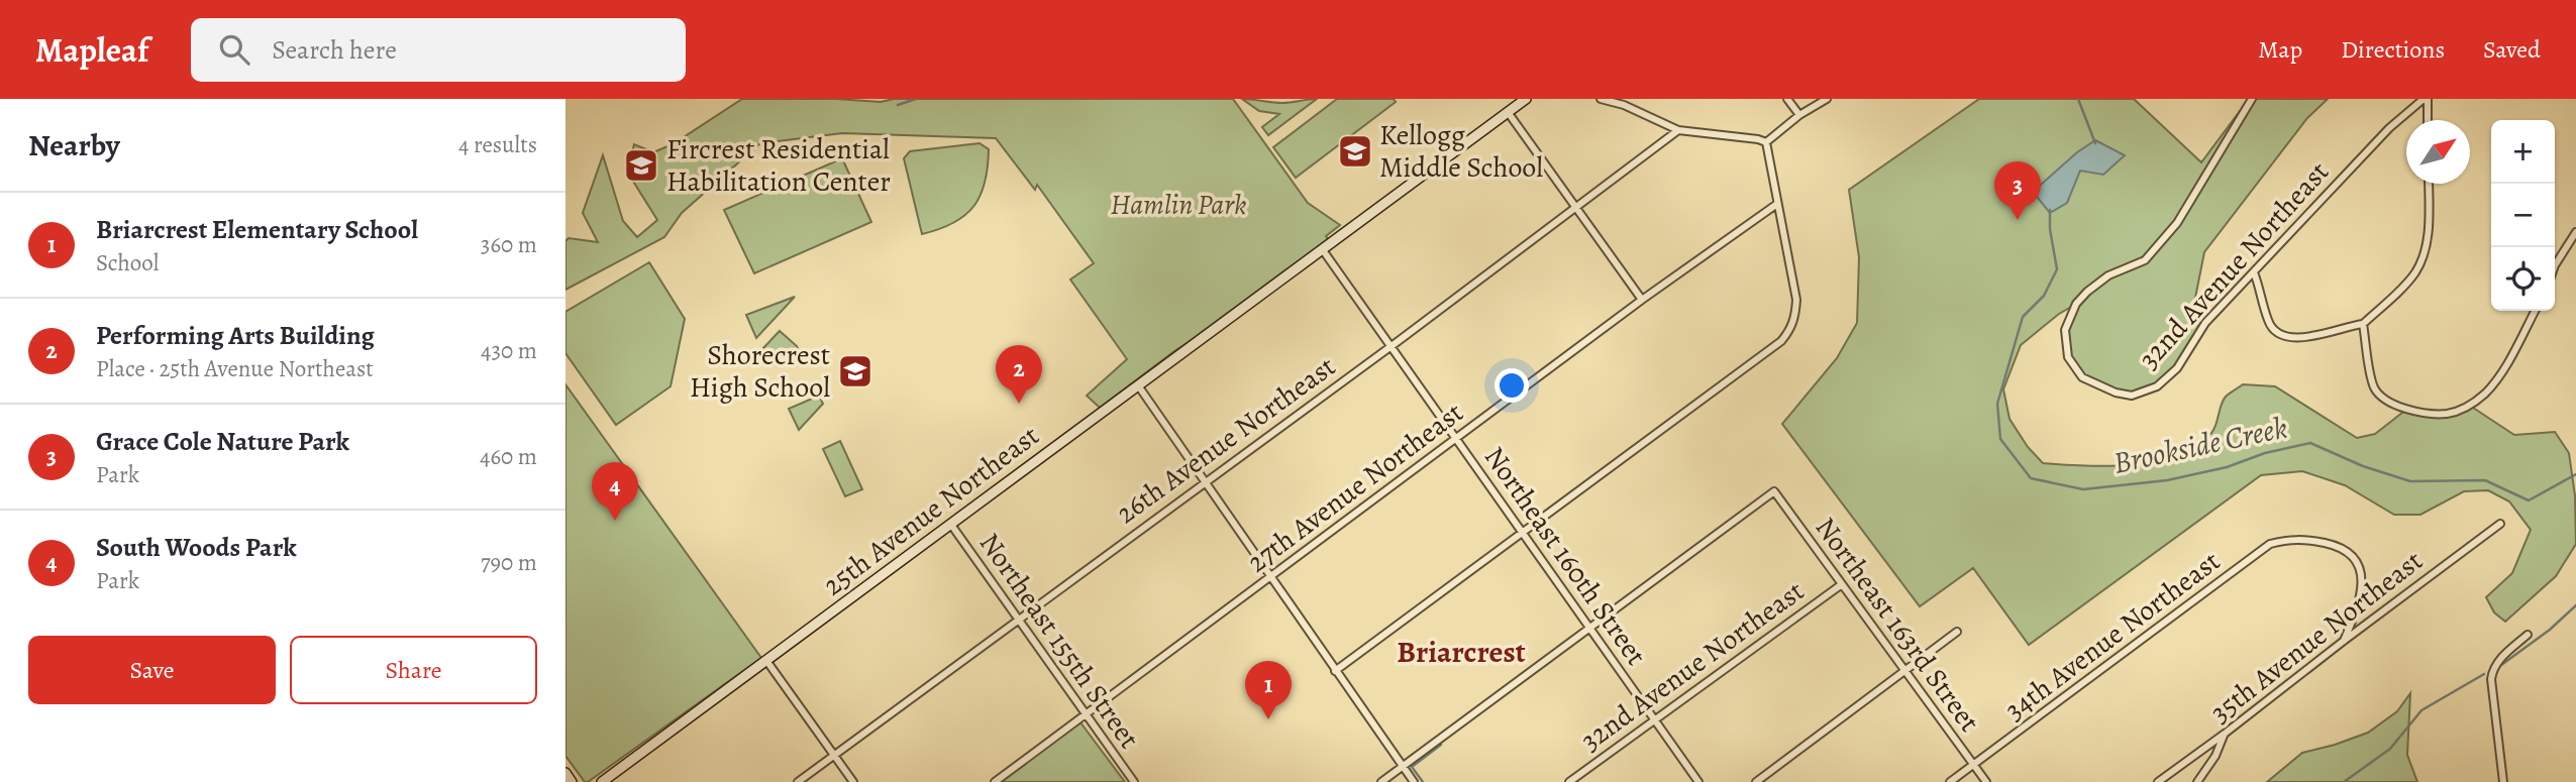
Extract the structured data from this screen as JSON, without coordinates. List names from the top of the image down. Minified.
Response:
{"streets":{"street":["32nd Avenue Northeast","26th Avenue Northeast","27th Avenue Northeast","25th Avenue Northeast","Northeast 160th Street","Northeast 163rd Street","34th Avenue Northeast","35th Avenue Northeast","Northeast 155th Street"]},"crossings":[["32nd Avenue Northeast","Northeast 160th Street"],["32nd Avenue Northeast","Northeast 163rd Street"],["26th Avenue Northeast","Northeast 160th Street"],["26th Avenue Northeast","Northeast 155th Street"],["27th Avenue Northeast","Northeast 160th Street"],["27th Avenue Northeast","Northeast 155th Street"],["25th Avenue Northeast","Northeast 160th Street"],["25th Avenue Northeast","Northeast 155th Street"],["Northeast 160th Street","Northeast 163rd Street"],["Northeast 163rd Street","34th Avenue Northeast"],["34th Avenue Northeast","35th Avenue Northeast"]],"districts":["Briarcrest"],"water":["Brookside Creek"],"parks":["Hamlin Park"],"places":{"school or university":["Kellogg Middle School","Fircrest Residential Habilitation Center","Shorecrest High School"]},"north":"top right","page":{"header":"Mapleaf","search":"Search here","nav":["Map","Directions","Saved"],"heading":["Nearby","4 results"],"map_buttons":["+","−"],"pins":["3","2","4","1"],"list":[{"mark":"1","name":"Briarcrest Elementary School","note":"School","value":"360 m"},{"mark":"2","name":"Performing Arts Building","note":"Place · 25th Avenue Northeast","value":"430 m"},{"mark":"3","name":"Grace Cole Nature Park","note":"Park","value":"460 m"},{"mark":"4","name":"South Woods Park","note":"Park","value":"790 m"}],"buttons":["Save","Share"]}}
